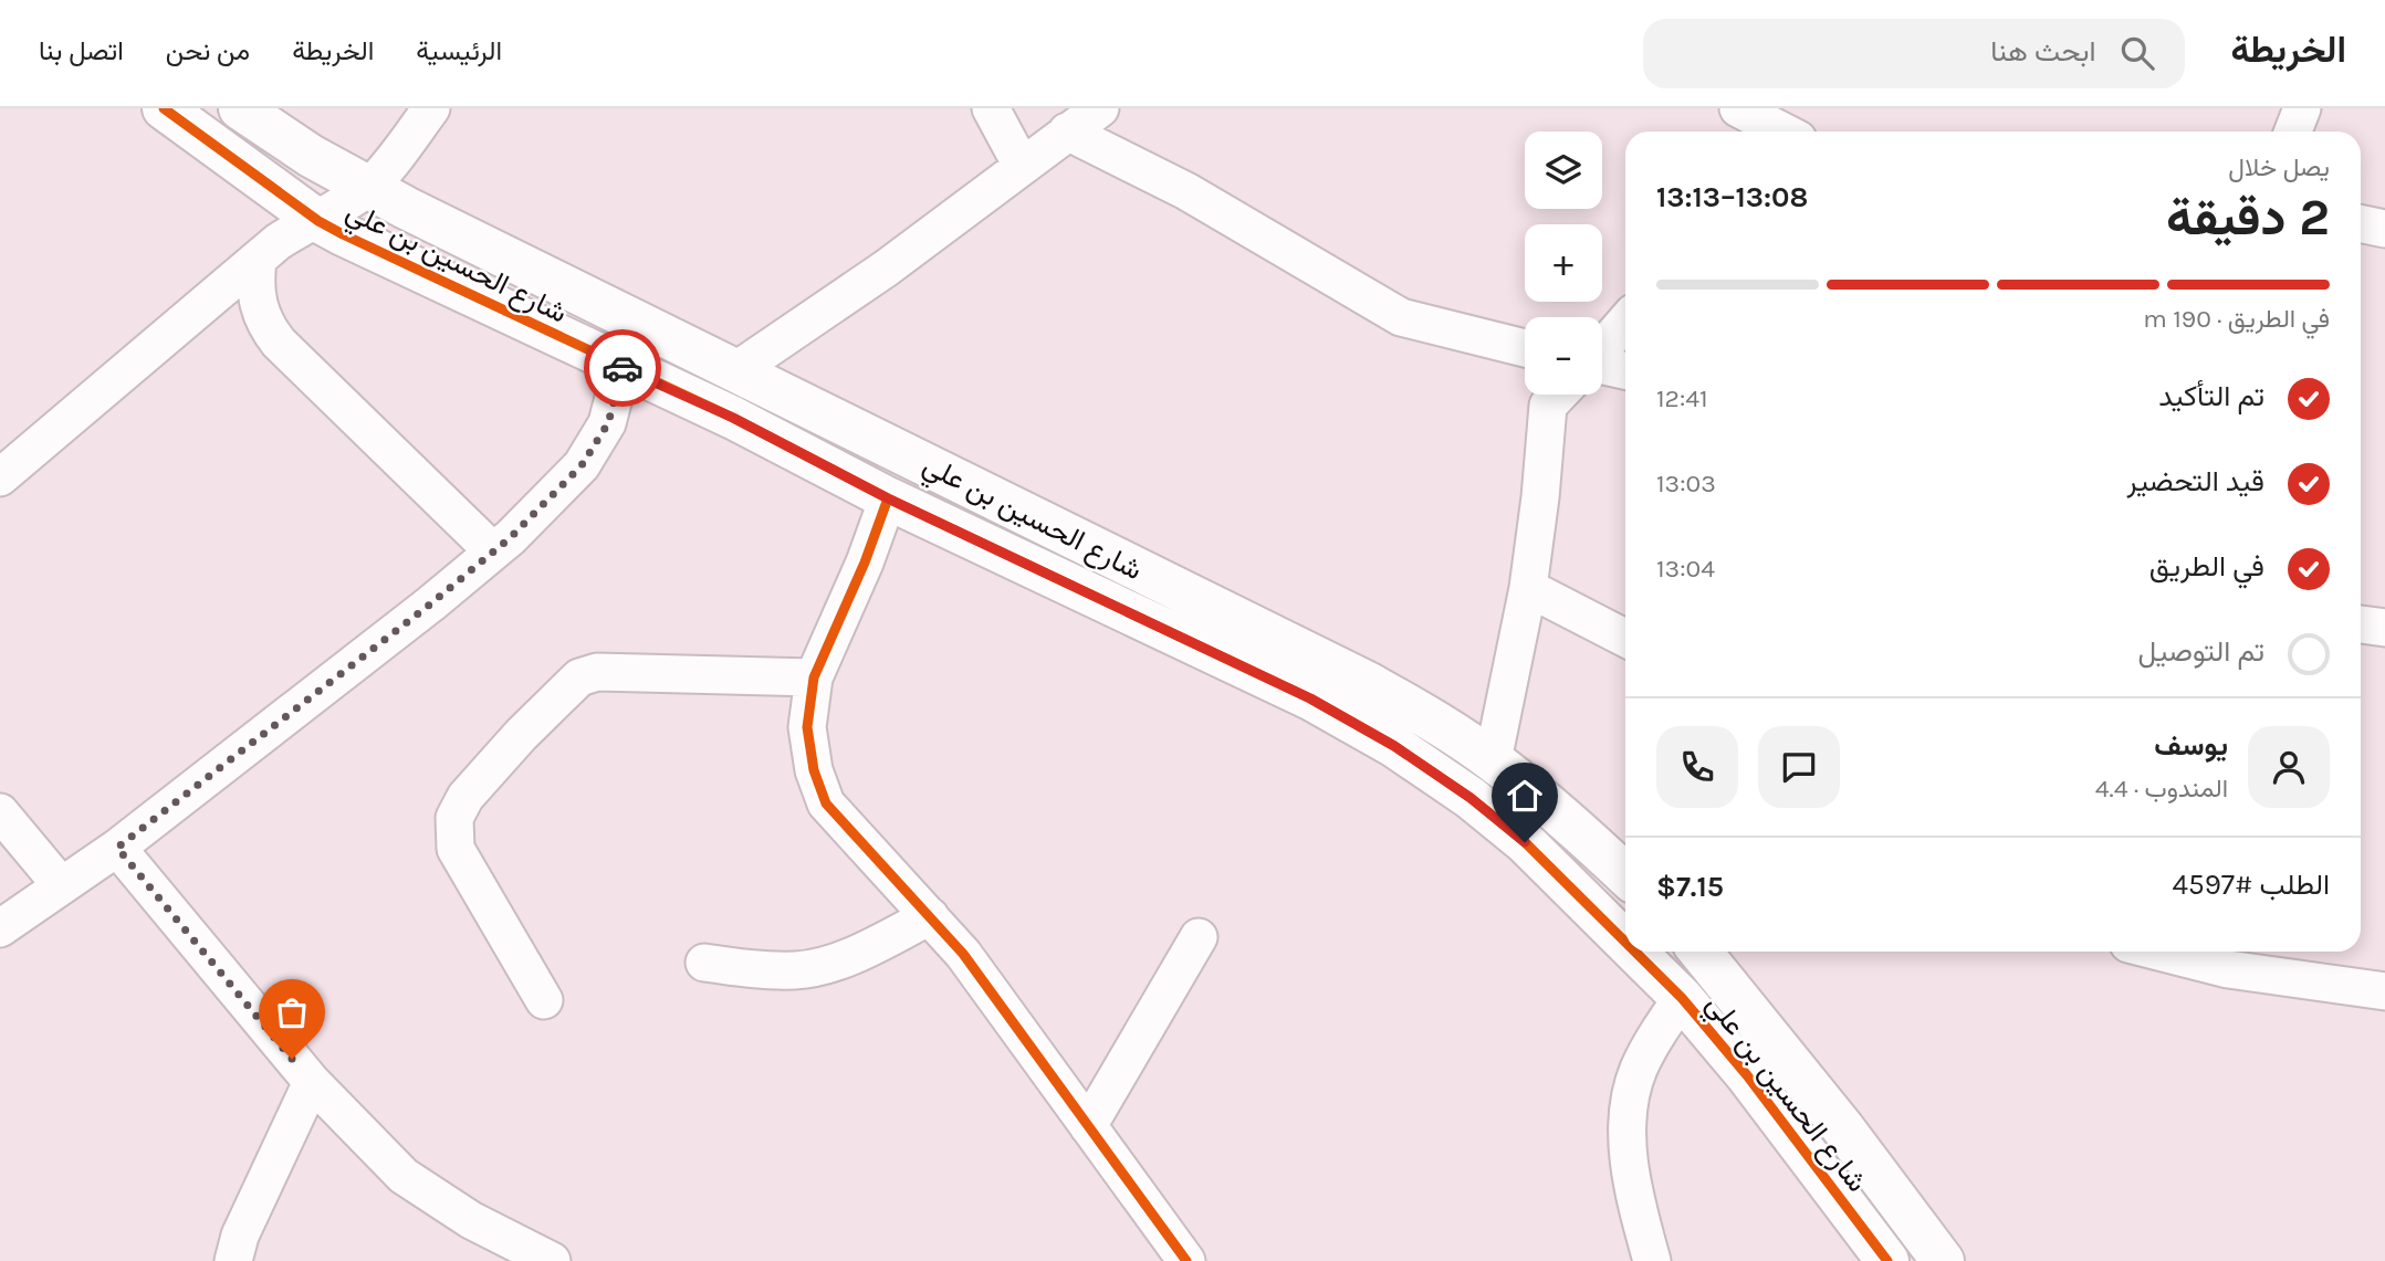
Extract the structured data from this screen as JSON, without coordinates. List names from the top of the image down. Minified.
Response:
{"streets":{"street":["شارع الحسين بن علي"]},"page":{"header":"الخريطة","search":"ابحث هنا","nav":["الرئيسية","الخريطة","من نحن","اتصل بنا"],"map_buttons":["+","−"],"heading":["2 دقيقة","يصل خلال","13:08–13:13"],"panel":["يوسف","المندوب · 4.4","الطلب #4597","$7.15"],"bar":"في الطريق · 190 m","list":[["تم التأكيد","12:41"],["قيد التحضير","13:03"],["في الطريق","13:04"],"تم التوصيل"]}}
